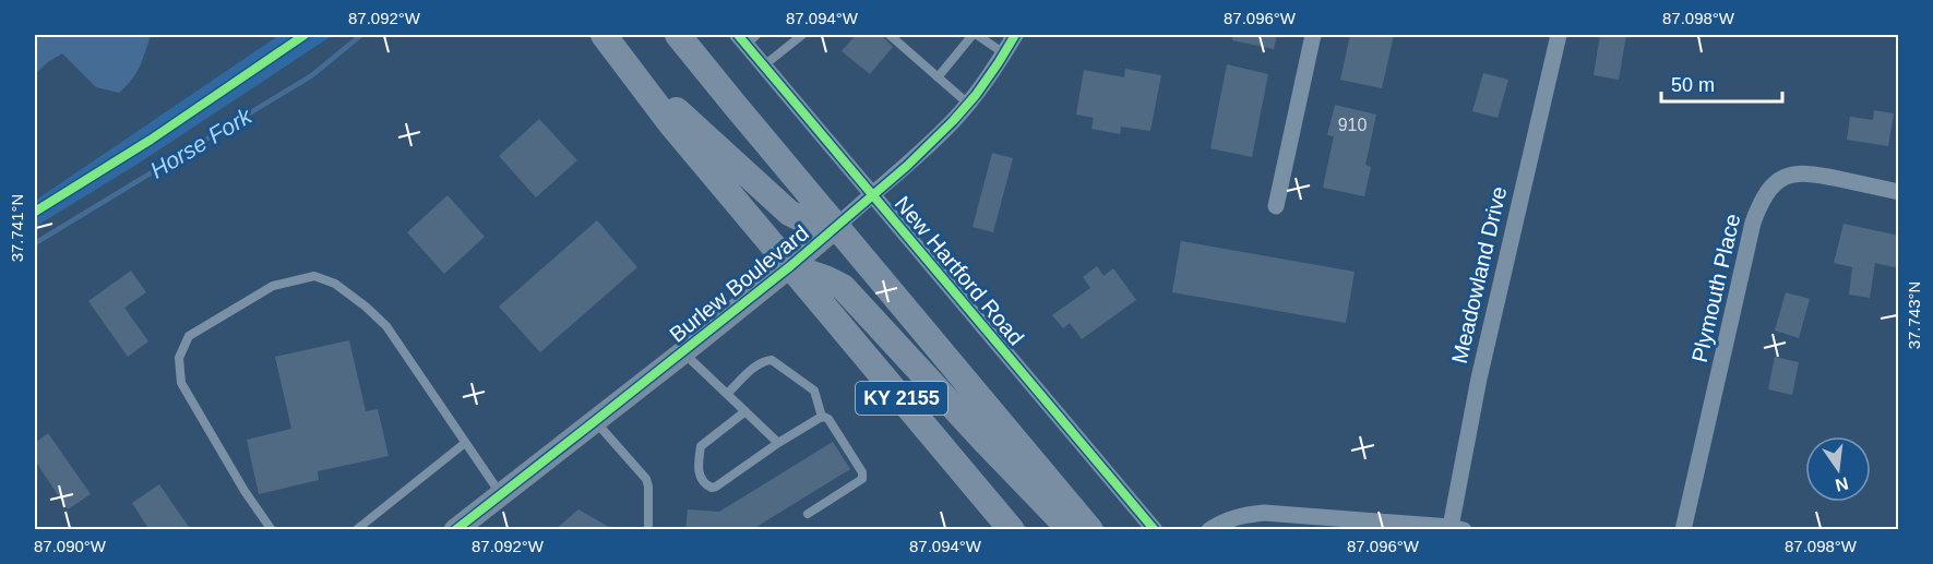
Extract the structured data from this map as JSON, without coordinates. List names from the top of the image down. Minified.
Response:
{"streets":{"main road":["KY 2155"],"street":["New Hartford Road","Meadowland Drive","Burlew Boulevard","Plymouth Place"]},"crossings":[["New Hartford Road","Burlew Boulevard"],["Burlew Boulevard","KY 2155"]],"water":["Horse Fork"],"house_numbers":["910"],"scale_bar":"50 m","north":"bottom","coordinates":["87.092°W","87.094°W","87.096°W","87.098°W","37.741°N","37.743°N","87.090°W"]}
